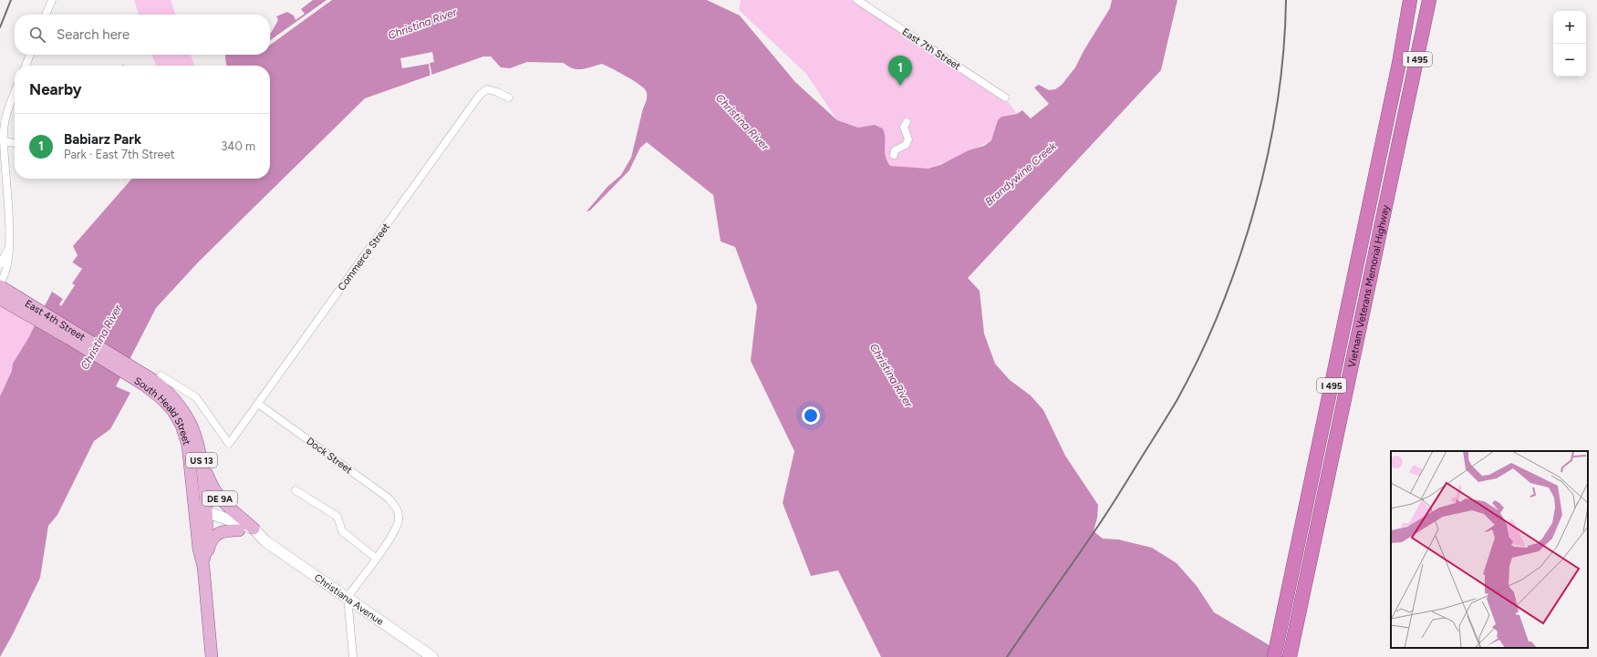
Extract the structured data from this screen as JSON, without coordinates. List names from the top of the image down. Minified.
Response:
{"streets":{"highway":["I 495","Vietnam Veterans Memorial Highway"],"main road":["East 4th Street","South Heald Street","US 13","DE 9A","Christiana Avenue"],"street":["East 7th Street","Commerce Street","Dock Street"]},"crossings":[["Commerce Street","Dock Street"],["East 4th Street","South Heald Street"],["South Heald Street","DE 9A"],["South Heald Street","Christiana Avenue"],["DE 9A","Christiana Avenue"]],"water":["Christina River","Brandywine Creek"],"page":{"map_buttons":["+","−"],"search":"Search here","pins":"1","heading":"Nearby","list":[{"mark":"1","name":"Babiarz Park","note":"Park · East 7th Street","value":"340 m"}]}}
